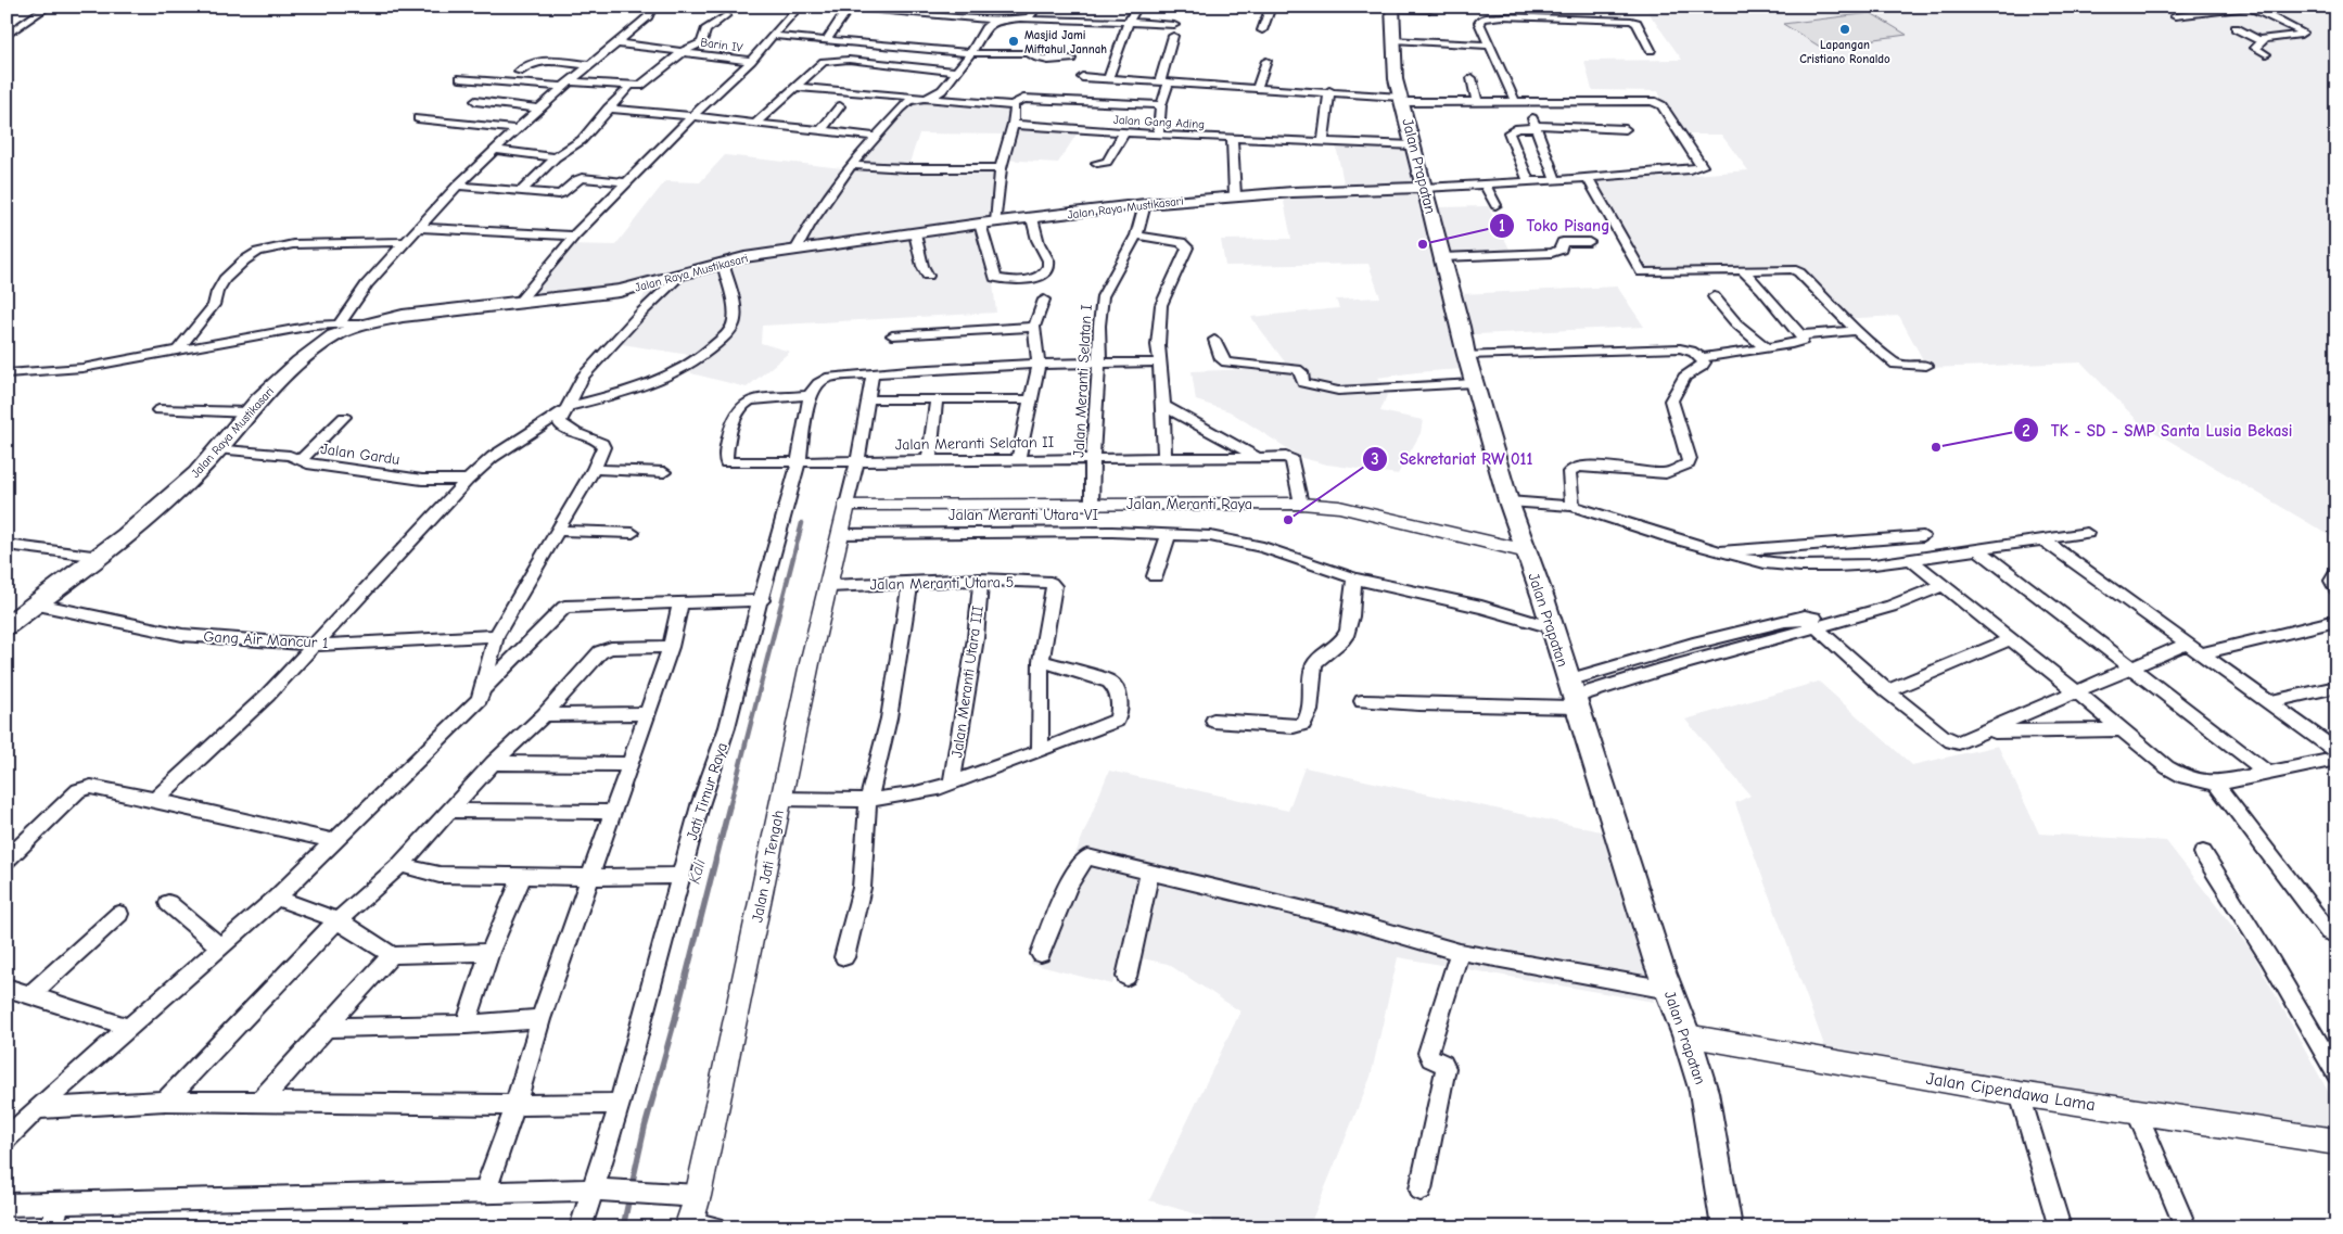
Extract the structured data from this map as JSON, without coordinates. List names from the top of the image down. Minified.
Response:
{"streets":{"main road":["Jalan Prapatan","Jalan Raya Mustikasari"],"street":["Barin IV","Jalan Gang Ading","Jalan Meranti Selatan I","Jalan Meranti Selatan II","Jalan Gardu","Jalan Meranti Raya","Jalan Meranti Utara VI","Jalan Meranti Utara 5","Gang Air Mancur 1","Jalan Meranti Utara III","Jati Timur Raya","Jalan Jati Tengah","Jalan Cipendawa Lama"]},"crossings":[["Jalan Gang Ading","Jalan Prapatan"],["Jalan Prapatan","Jalan Raya Mustikasari"],["Jalan Prapatan","Jalan Meranti Raya"],["Jalan Prapatan","Jalan Meranti Utara VI"],["Jalan Prapatan","Jalan Cipendawa Lama"],["Jalan Raya Mustikasari","Jalan Meranti Selatan I"],["Jalan Raya Mustikasari","Jalan Gardu"],["Jalan Raya Mustikasari","Gang Air Mancur 1"],["Jalan Meranti Selatan I","Jalan Meranti Selatan II"],["Jalan Meranti Selatan I","Jalan Meranti Raya"],["Jalan Meranti Selatan II","Jalan Meranti Raya"],["Jalan Meranti Selatan II","Jati Timur Raya"],["Jalan Meranti Raya","Jalan Meranti Utara VI"],["Jalan Meranti Raya","Jalan Jati Tengah"],["Jalan Meranti Utara VI","Jalan Jati Tengah"],["Jalan Meranti Utara 5","Jalan Meranti Utara III"],["Jalan Meranti Utara 5","Jalan Jati Tengah"]],"water":["Kali"],"places":["Lapangan Cristiano Ronaldo","Masjid Jami Miftahul Jannah","Toko Pisang","TK - SD - SMP Santa Lusia Bekasi","Sekretariat RW 011"]}
